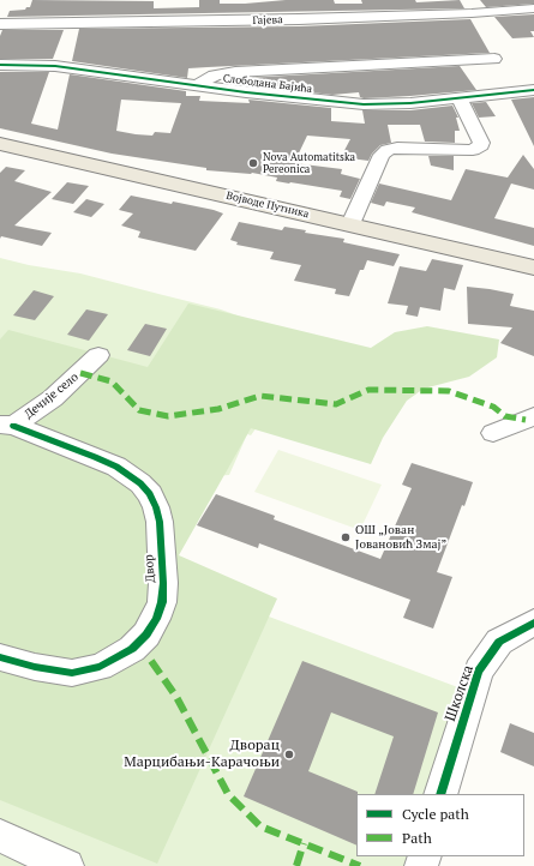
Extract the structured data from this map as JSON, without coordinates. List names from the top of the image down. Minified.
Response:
{"streets":{"main road":["Војводе Путника"],"street":["Гајева","Слободана Бајића","Дечије село","Двор","Школска"]},"crossings":[["Дечије село","Двор"]],"places":["Nova Automatitska Pereonica","ОШ „Јован Јовановић Змај”","Дворац Марцибањи-Карачоњи"],"legend":["Cycle path","Path"]}
